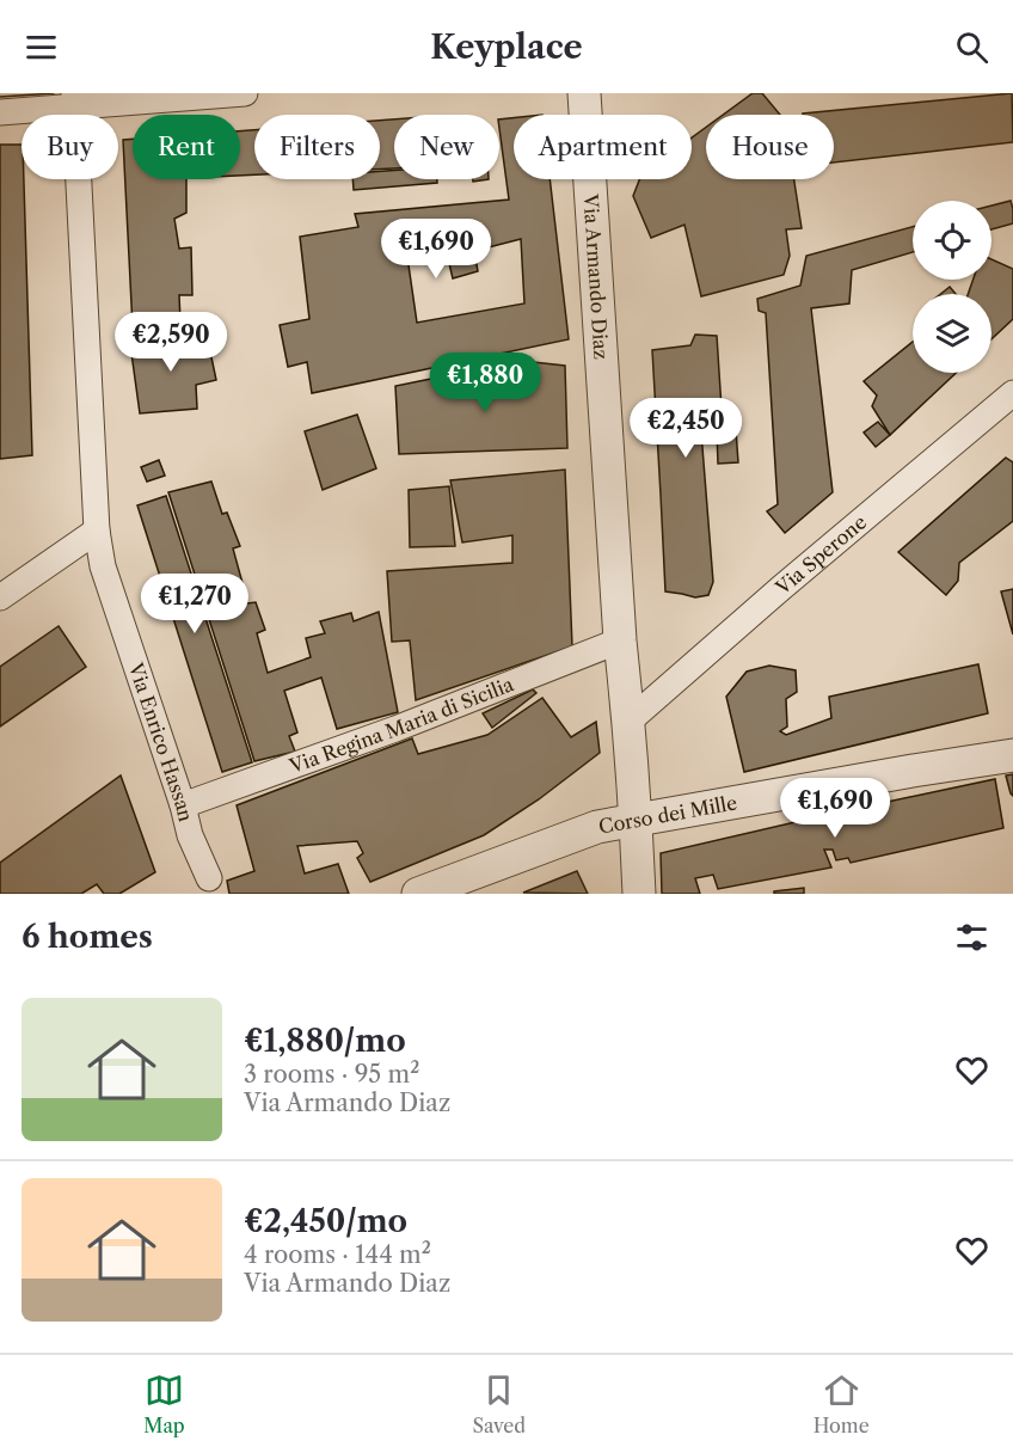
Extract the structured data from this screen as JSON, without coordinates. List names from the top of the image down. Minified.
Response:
{"streets":{"street":["Via Armando Diaz","Via Sperone","Via Regina Maria di Sicilia","Via Enrico Hassan","Corso dei Mille"]},"crossings":[["Via Armando Diaz","Via Sperone"],["Via Armando Diaz","Via Regina Maria di Sicilia"],["Via Armando Diaz","Corso dei Mille"],["Via Regina Maria di Sicilia","Via Enrico Hassan"]],"page":{"header":"Keyplace","chip":["Buy","Rent","Filters","New","Apartment","House"],"price":["€1,690","€2,590","€1,880","€2,450","€1,270","€1,690"],"heading":"6 homes","list":[{"name":"€1,880/mo","note":"3 rooms · 95 m² · Via Armando Diaz"},{"name":"€2,450/mo","note":"4 rooms · 144 m² · Via Armando Diaz"}],"tabs":["Map","Saved","Home"]}}
